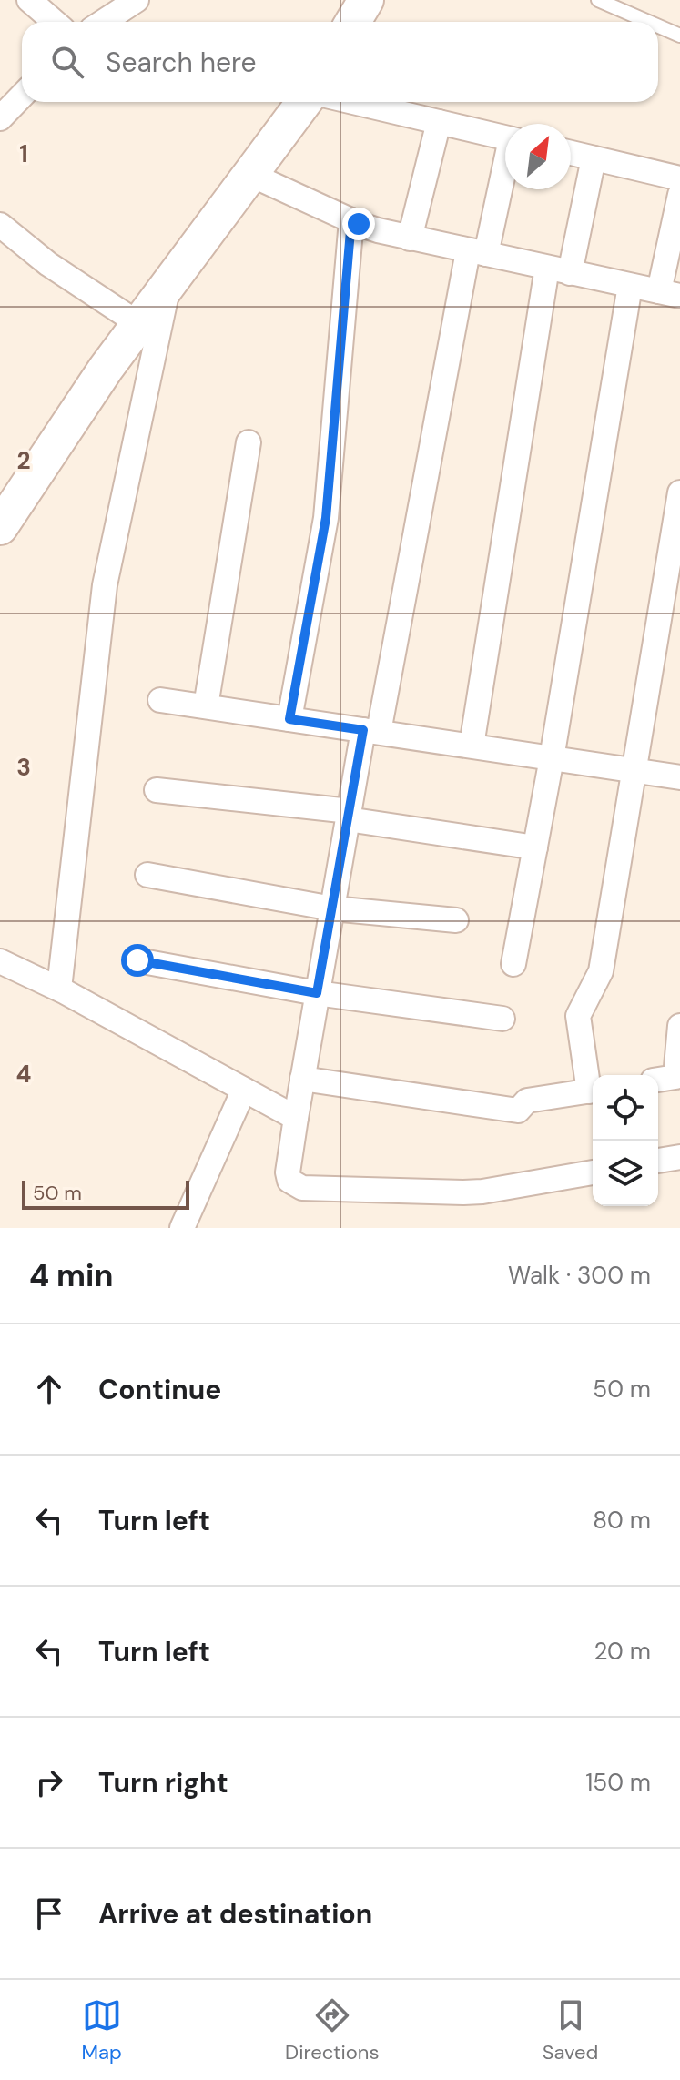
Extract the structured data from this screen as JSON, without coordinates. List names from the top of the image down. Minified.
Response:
{"scale_bar":"50 m","north":"top right","page":{"search":"Search here","scale":"50 m","heading":["4 min","Walk · 300 m"],"list":[["Continue","50 m"],["Turn left","80 m"],["Turn left","20 m"],["Turn right","150 m"],"Arrive at destination"],"nav":["Map","Directions","Saved"]},"grid":{"rows":["1","2","3","4"]}}
